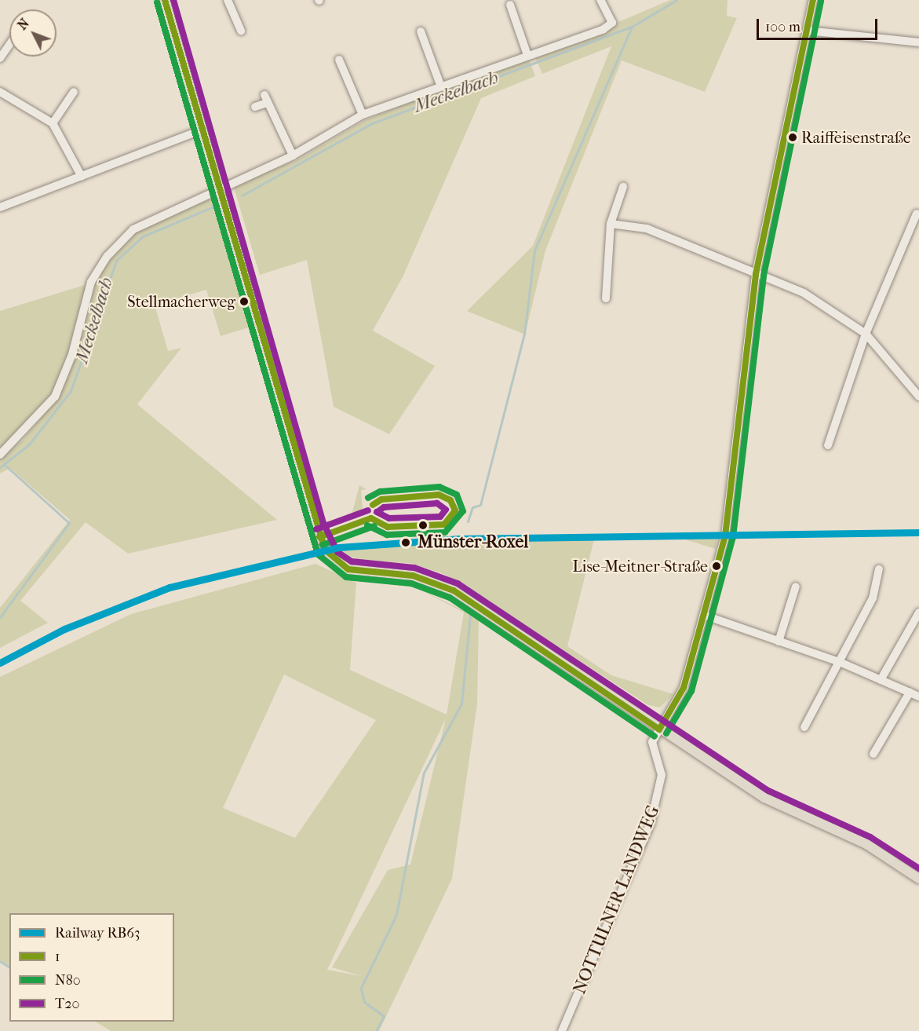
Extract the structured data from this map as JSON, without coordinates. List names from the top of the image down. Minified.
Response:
{"streets":{"street":["NOTTULNER LANDWEG"]},"water":["Meckelbach"],"places":["Raiffeisenstraße","Stellmacherweg","Münster-Roxel","Lise-Meitner-Straße"],"lines":["transit line 1","transit line T20","transit line N80","rail line RB63"],"legend":["Railway RB63","1","N80","T20"],"scale_bar":"100 m","north":"top left"}
